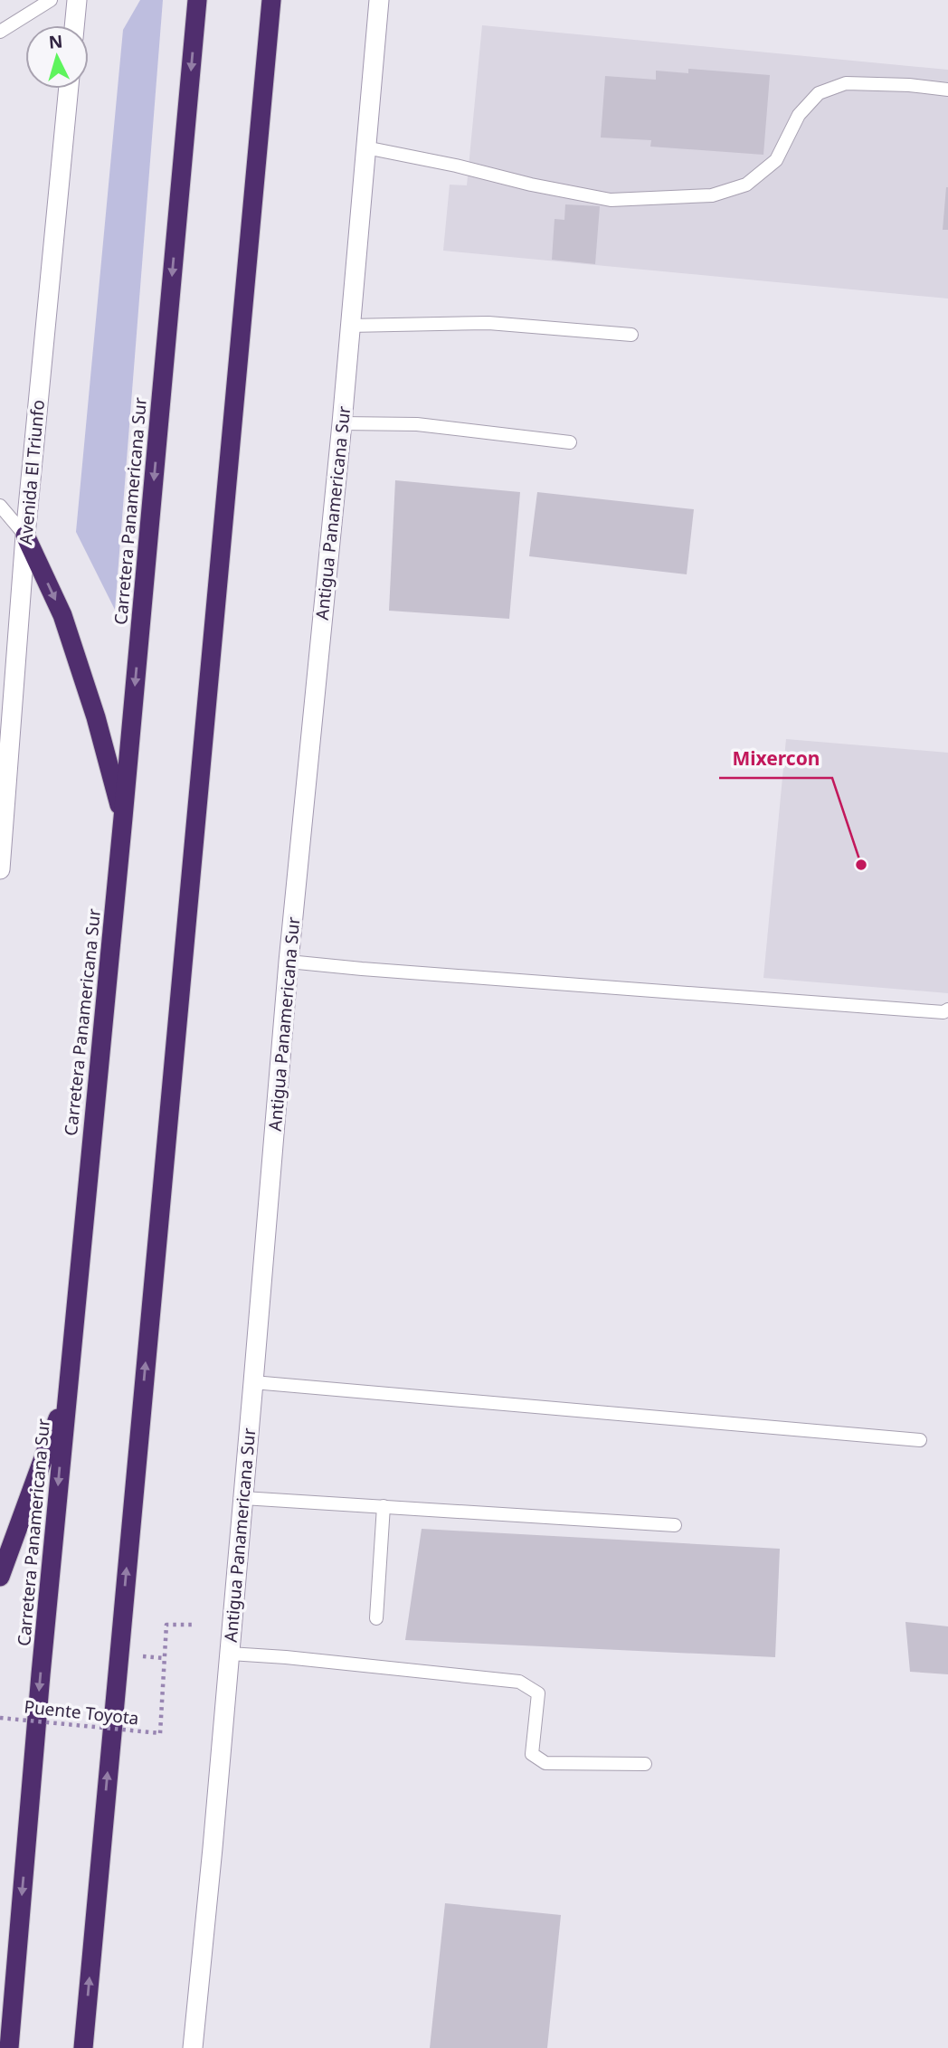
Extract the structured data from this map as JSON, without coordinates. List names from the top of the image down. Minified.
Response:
{"streets":{"highway":["Carretera Panamericana Sur"],"main road":["Avenida El Triunfo","Antigua Panamericana Sur"],"path":["Puente Toyota"]},"places":["Mixercon"],"north":"top"}
